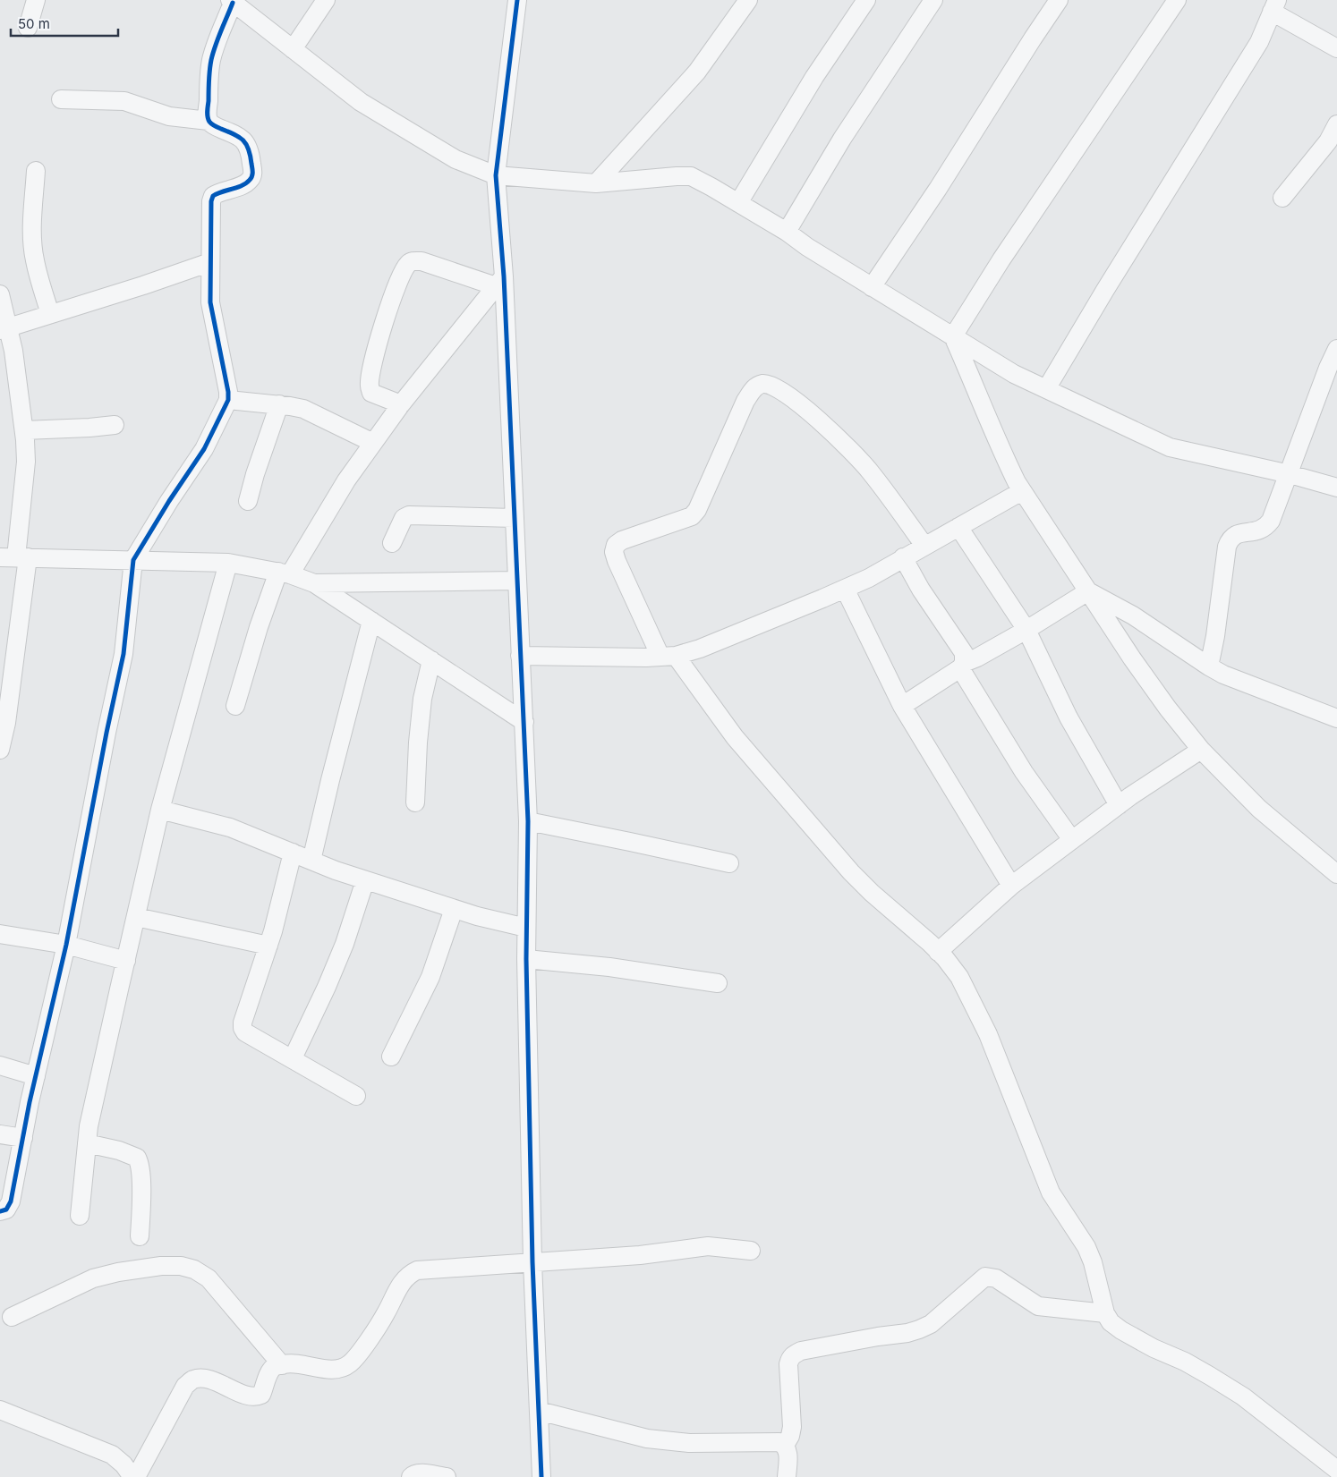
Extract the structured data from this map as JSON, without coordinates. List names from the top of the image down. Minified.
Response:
{"scale_bar":"50 m"}
